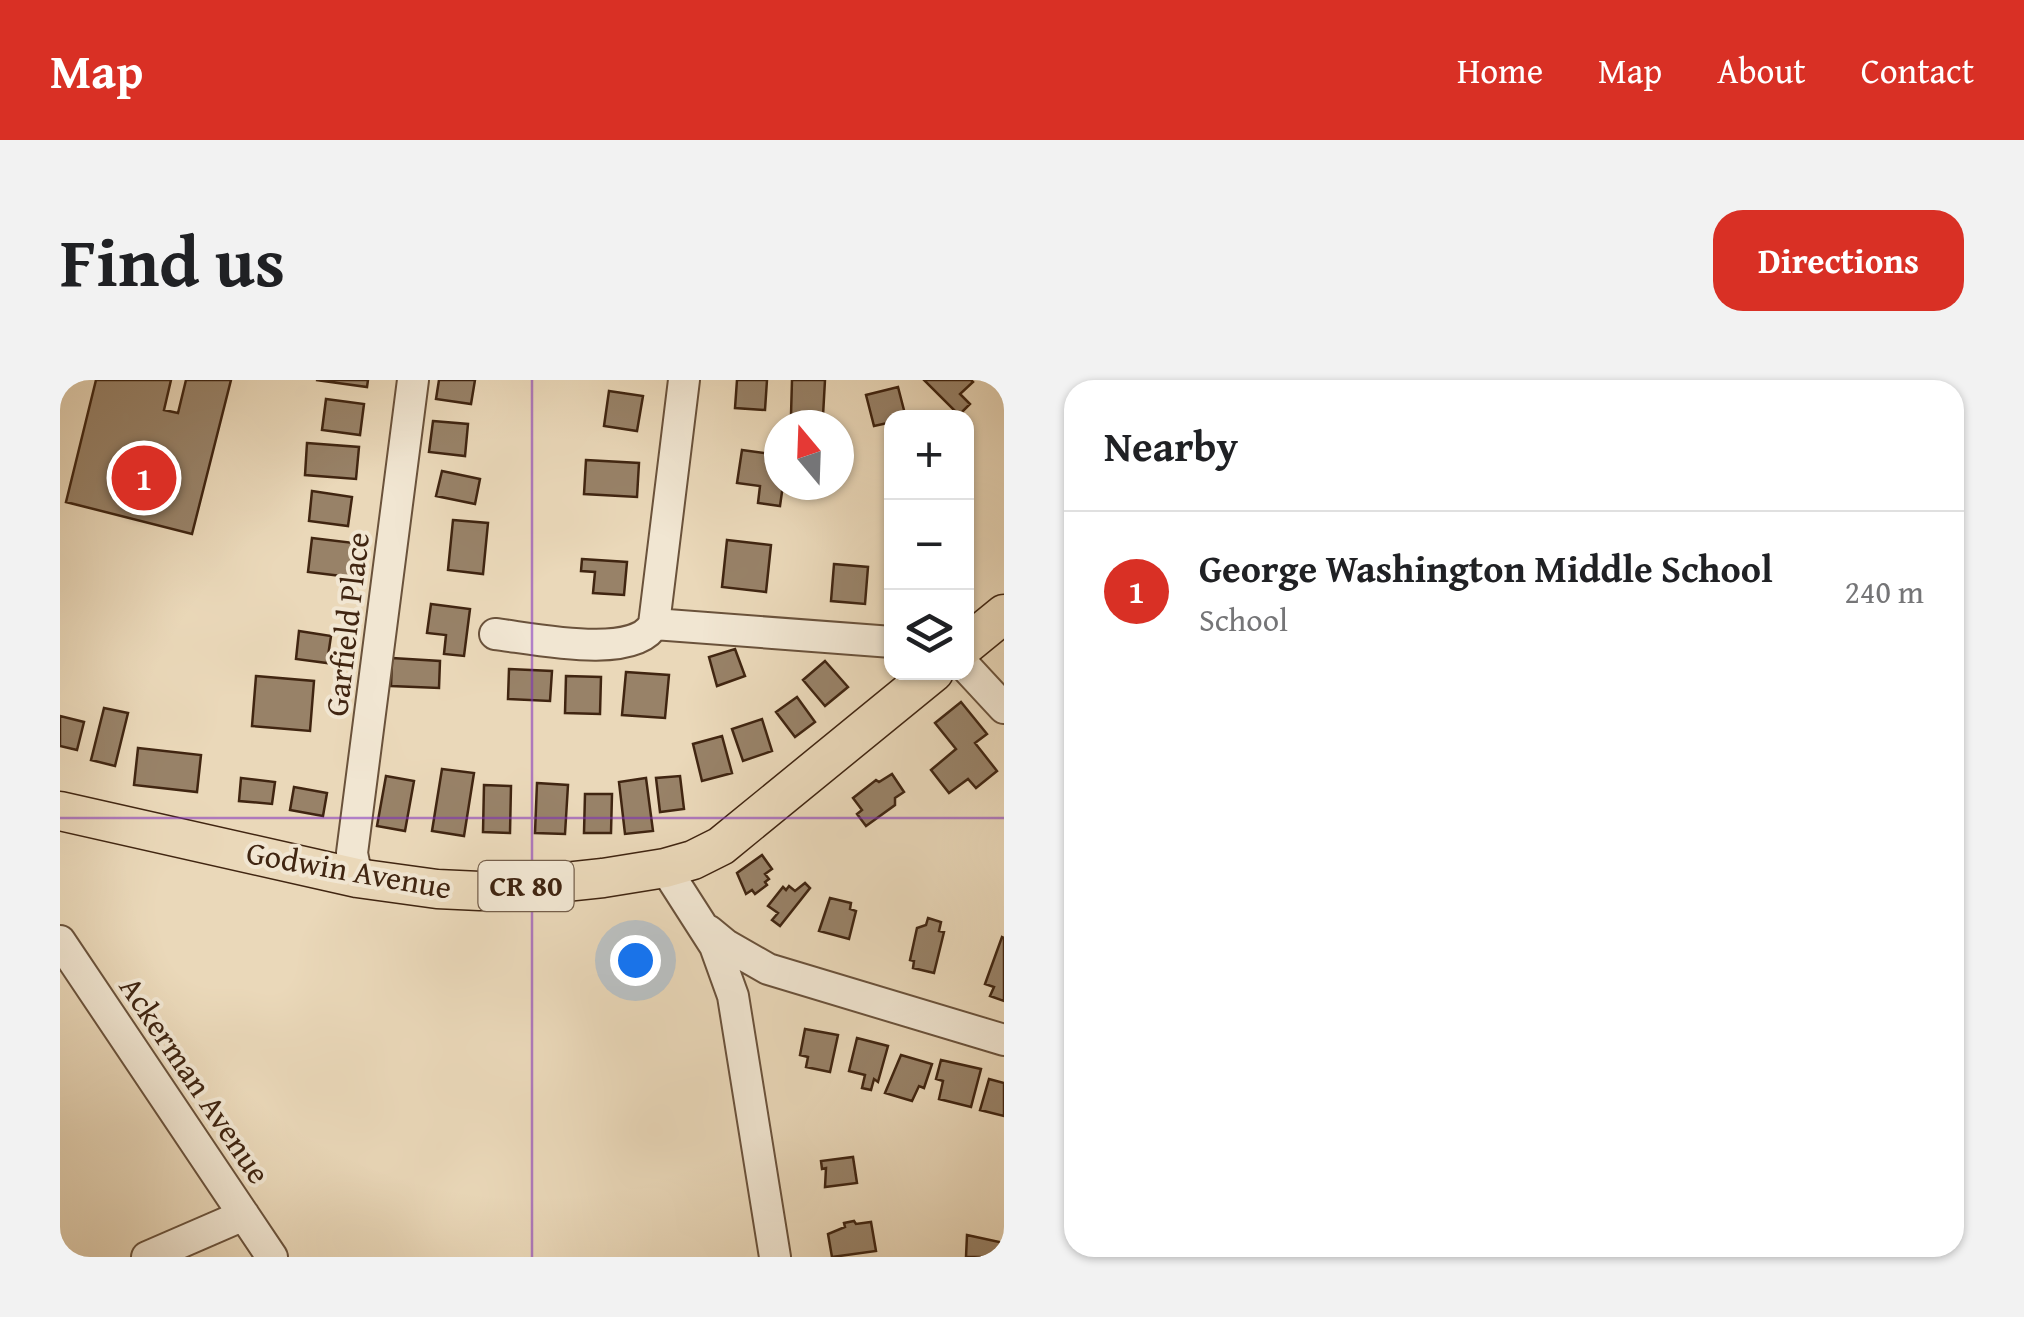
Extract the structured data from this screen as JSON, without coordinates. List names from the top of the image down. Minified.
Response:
{"streets":{"main road":["Godwin Avenue","CR 80"],"street":["Garfield Place","Ackerman Avenue"]},"crossings":[["Garfield Place","Godwin Avenue"]],"north":"top","page":{"header":"Map","nav":["Home","Map","About","Contact"],"title":"Find us","buttons":"Directions","heading":"Nearby","map_buttons":["+","−"],"pins":"1","list":[{"mark":"1","name":"George Washington Middle School","note":"School","value":"240 m"}]}}
